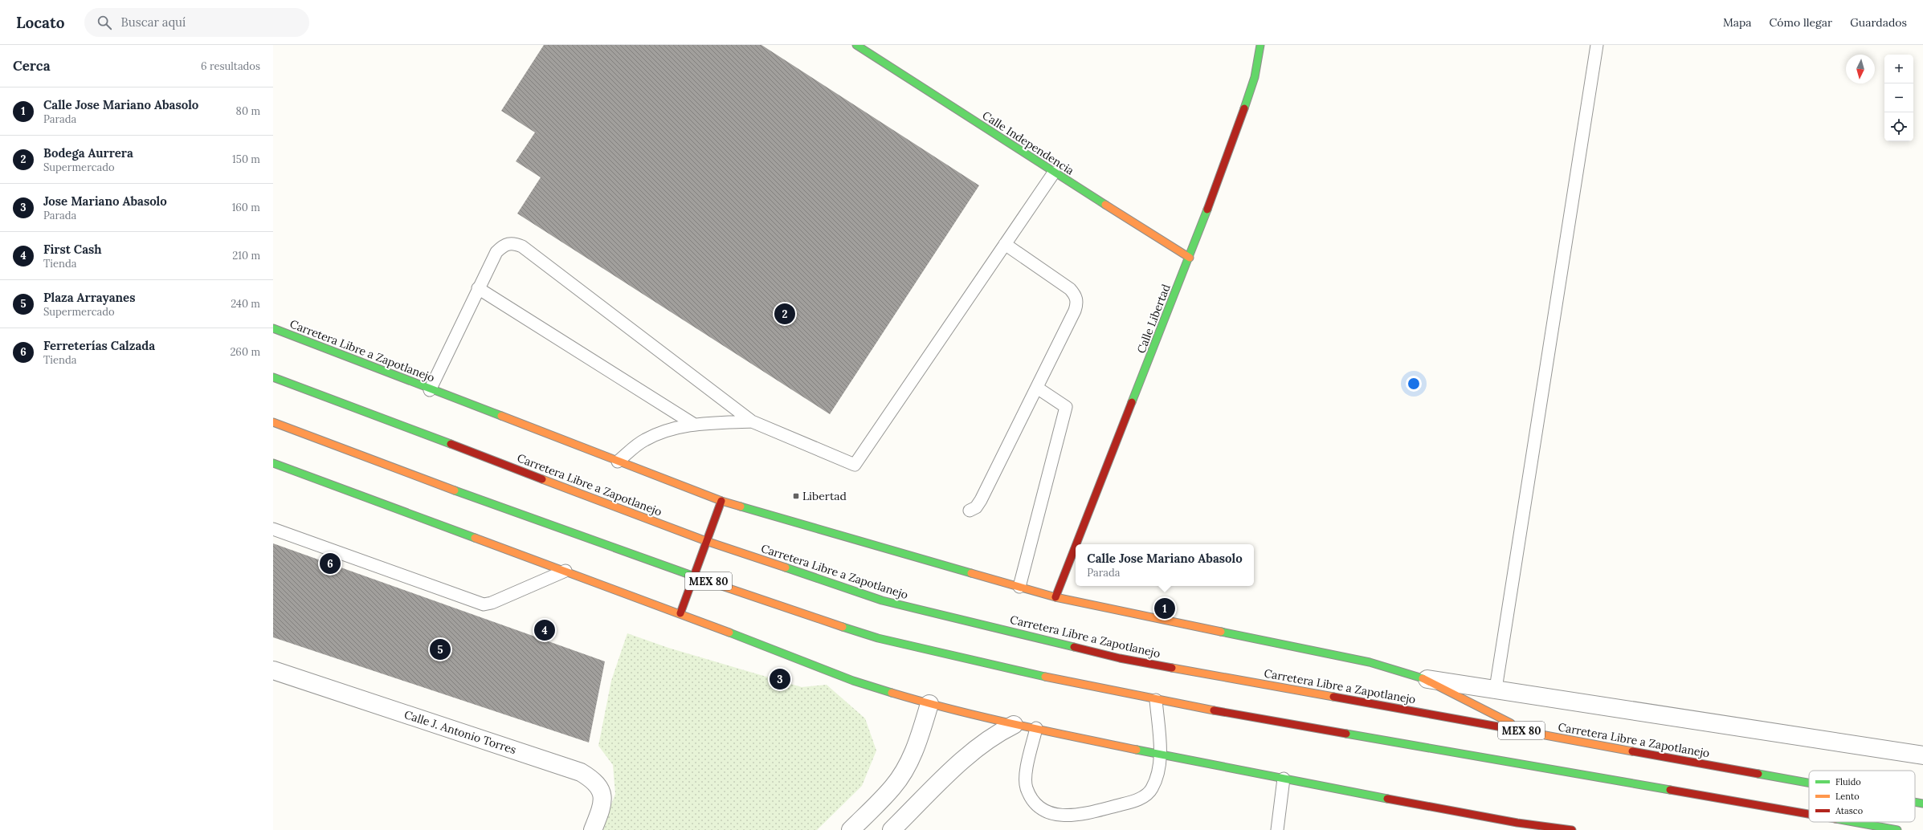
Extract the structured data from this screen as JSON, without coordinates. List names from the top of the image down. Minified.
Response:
{"streets":{"street":["Calle Independencia","Calle Libertad","Carretera Libre a Zapotlanejo","MEX 80","Calle J. Antonio Torres"]},"crossings":[["Calle Independencia","Calle Libertad"],["Calle Libertad","Carretera Libre a Zapotlanejo"]],"places":{"transit":["Libertad"]},"legend":["Fluido","Lento","Atasco"],"north":"bottom","page":{"header":"Locato","search":"Buscar aquí","nav":["Mapa","Cómo llegar","Guardados"],"heading":["Cerca","6 resultados"],"map_buttons":["+","−"],"list":[{"mark":"1","name":"Calle Jose Mariano Abasolo","note":"Parada","value":"80 m"},{"mark":"2","name":"Bodega Aurrera","note":"Supermercado","value":"150 m"},{"mark":"3","name":"Jose Mariano Abasolo","note":"Parada","value":"160 m"},{"mark":"4","name":"First Cash","note":"Tienda","value":"210 m"},{"mark":"5","name":"Plaza Arrayanes","note":"Supermercado","value":"240 m"},{"mark":"6","name":"Ferreterías Calzada","note":"Tienda","value":"260 m"}],"pins":["2","6","1","4","5","3"],"popup":["Calle Jose Mariano Abasolo","Parada"]}}
